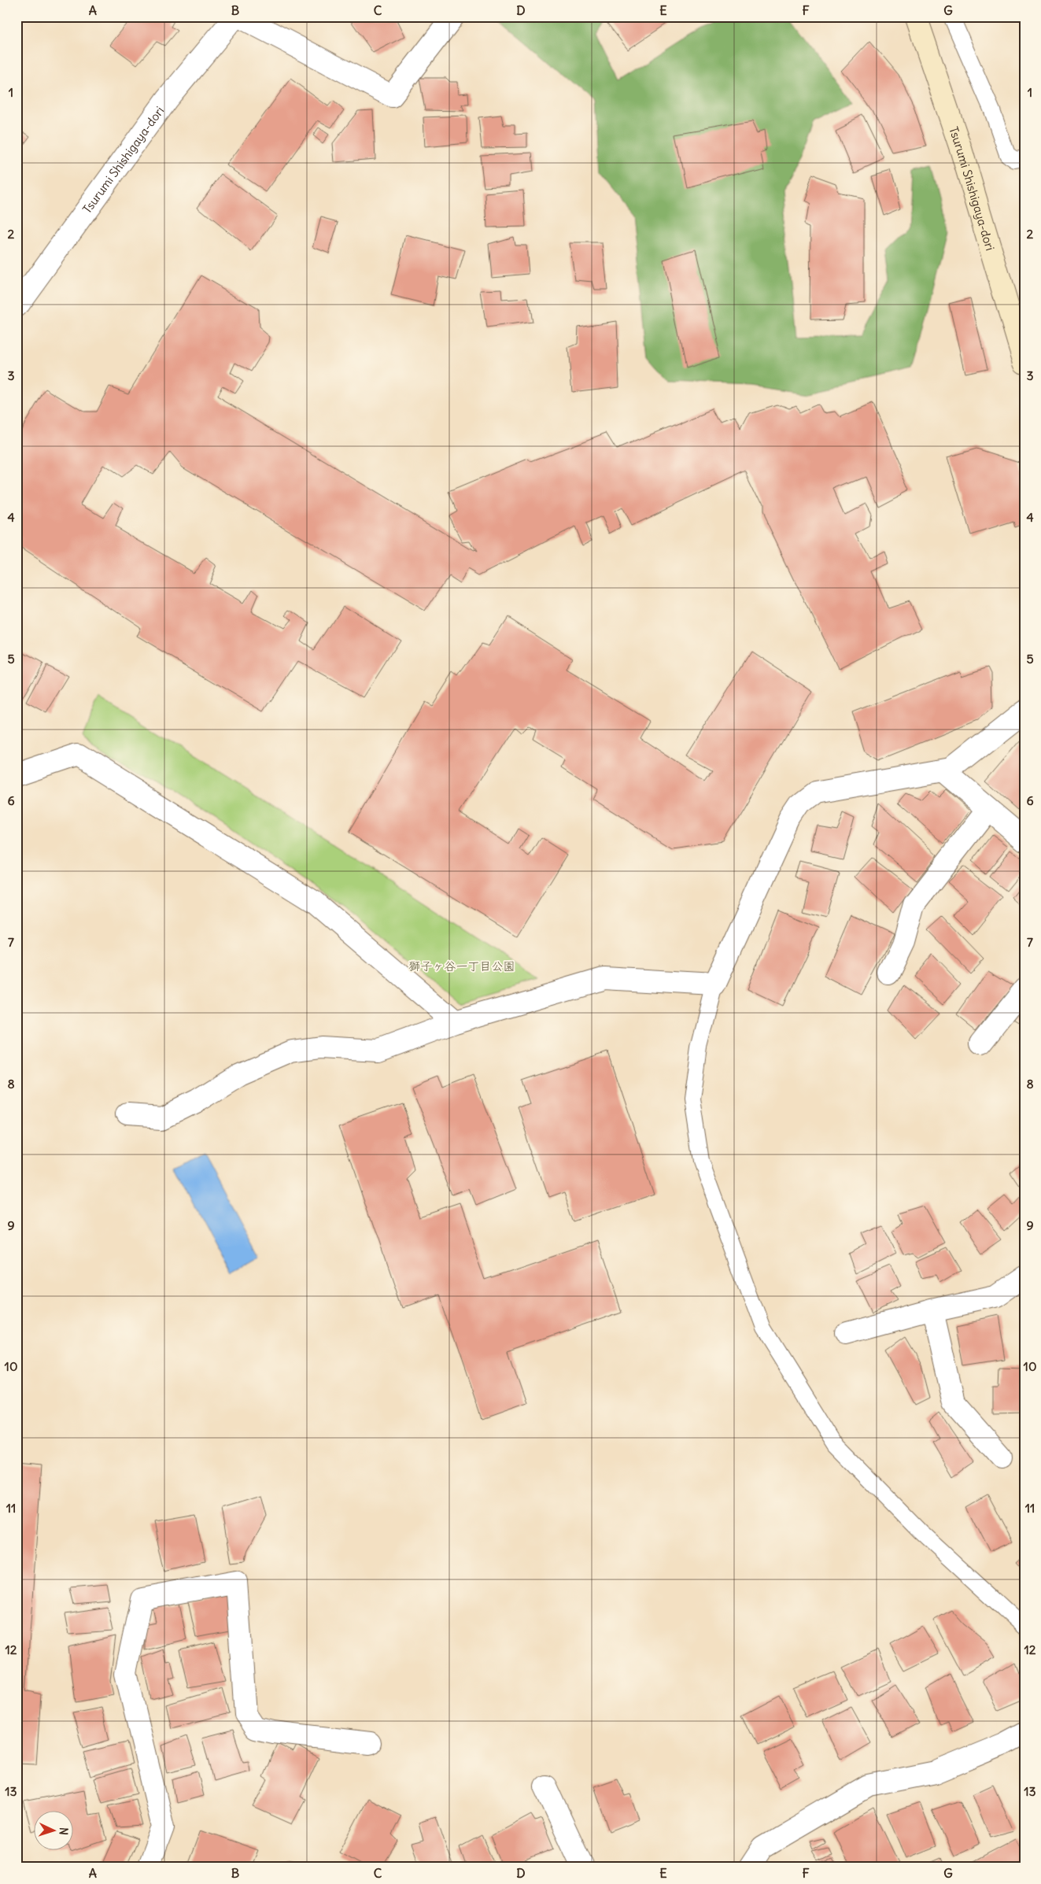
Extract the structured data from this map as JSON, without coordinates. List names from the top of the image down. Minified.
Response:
{"streets":{"main road":["Tsurumi Shishigaya-dori"]},"parks":["獅子ヶ谷一丁目公園"],"north":"right","grid":{"columns":["A","B","C","D","E","F","G"],"rows":["1","2","3","4","5","6","7","8","9","10","11","12","13"]}}
